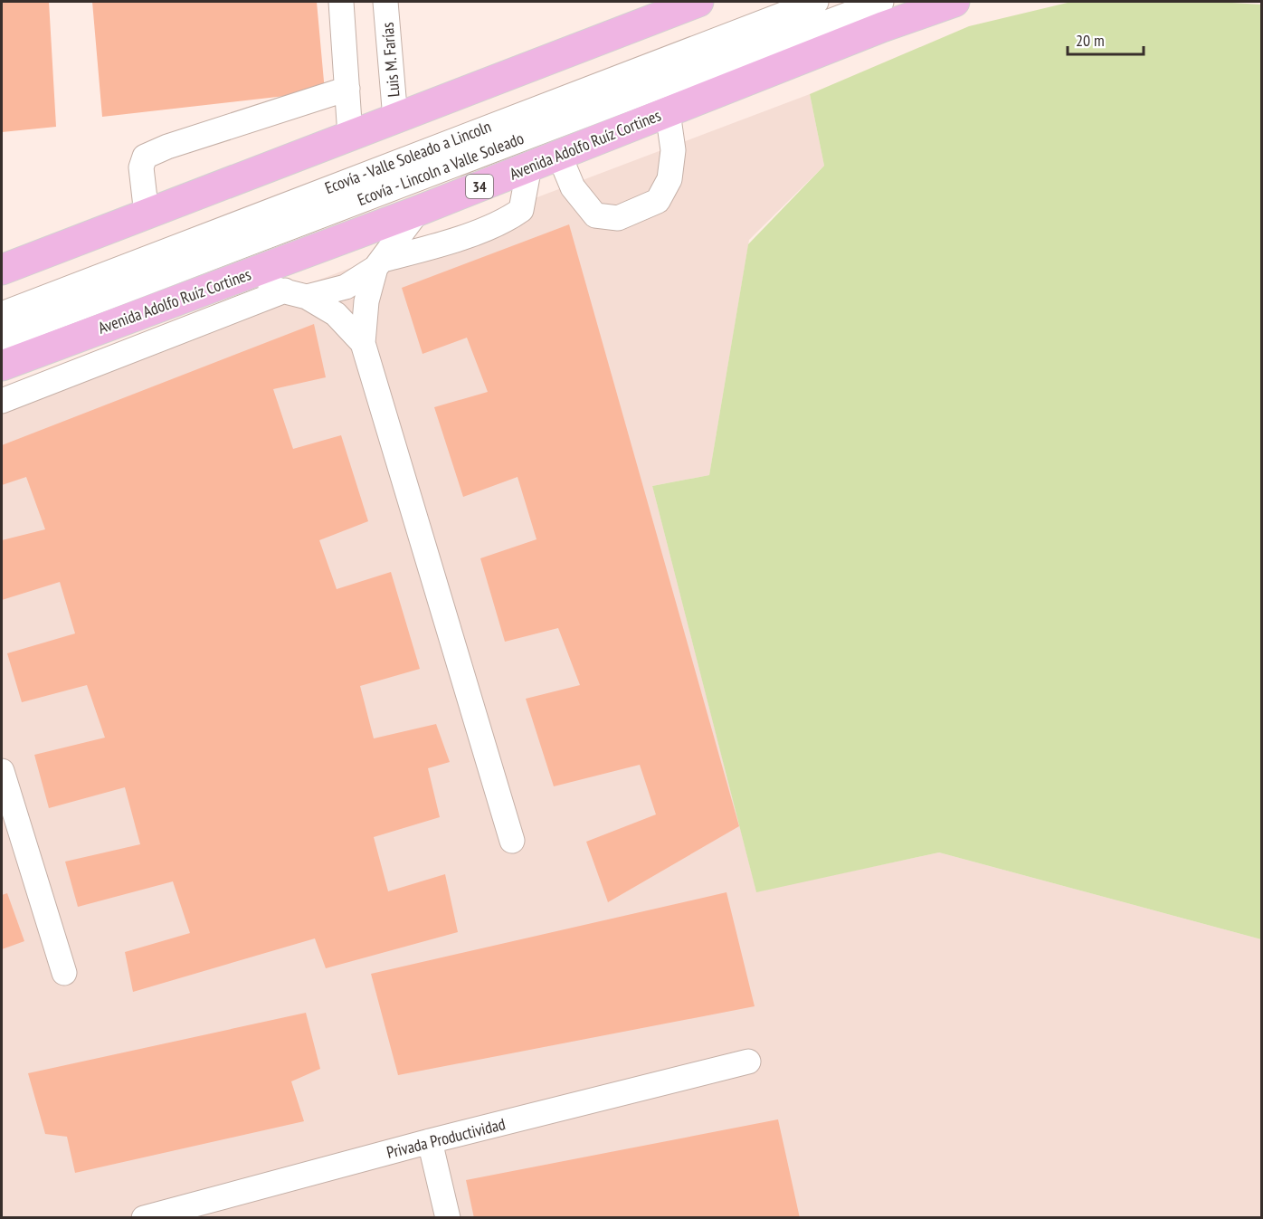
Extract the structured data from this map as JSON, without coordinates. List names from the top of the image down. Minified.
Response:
{"streets":{"main road":["Avenida Adolfo Ruíz Cortines","34"],"street":["Luis M. Farías","Ecovía - Valle Soleado a Lincoln","Ecovía - Lincoln a Valle Soleado","Privada Productividad"]},"scale_bar":"20 m"}
